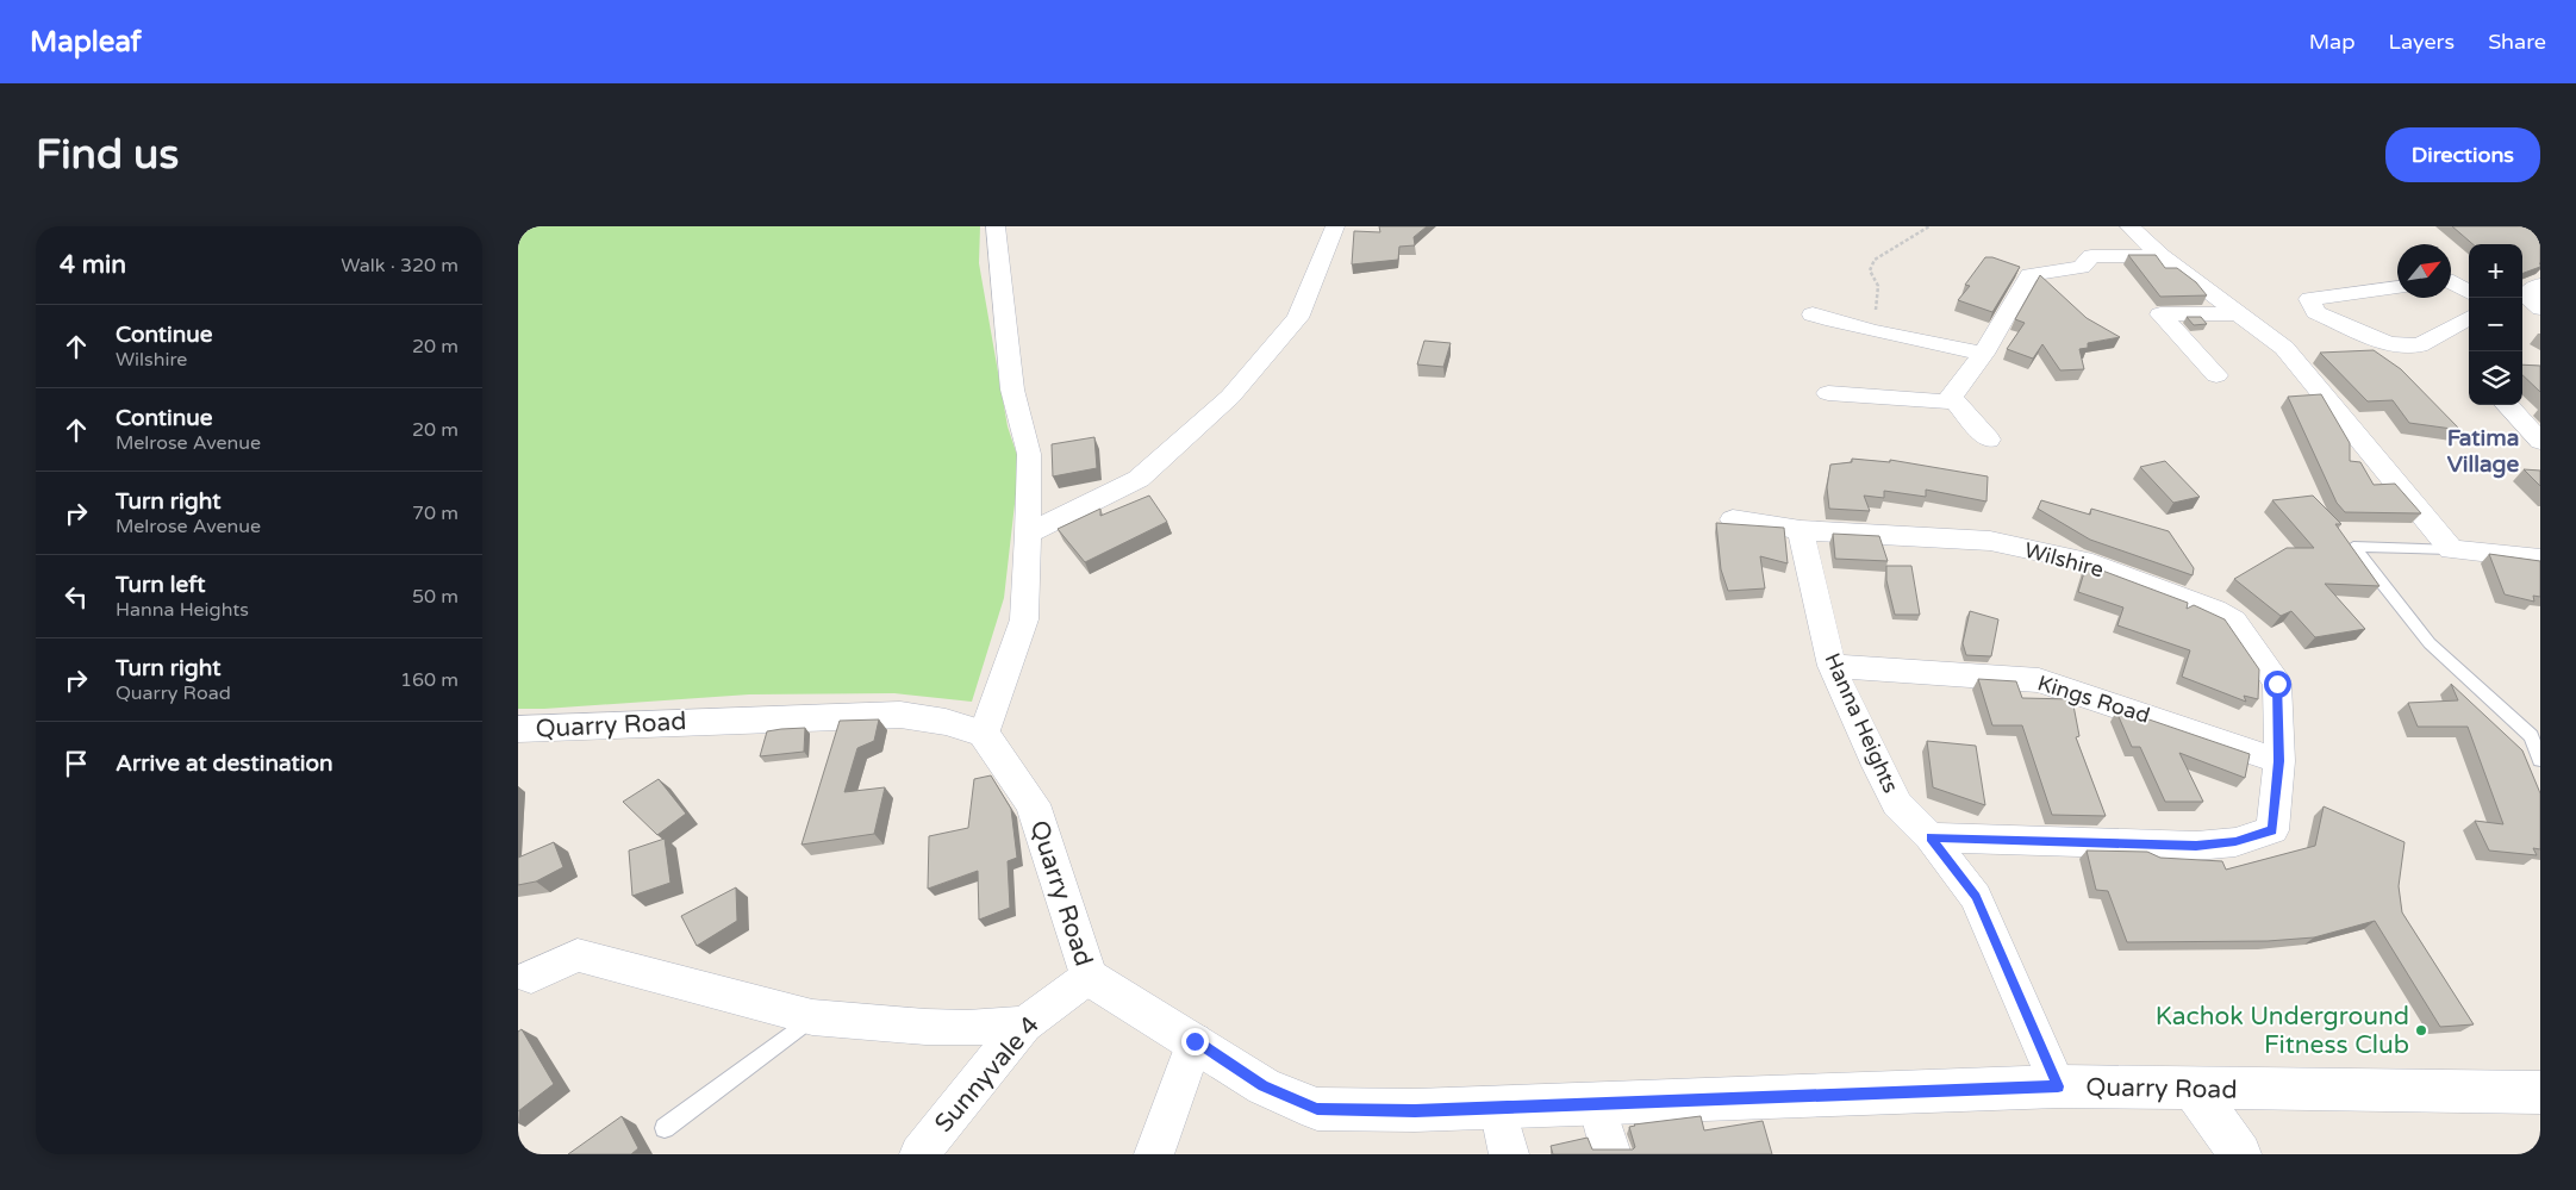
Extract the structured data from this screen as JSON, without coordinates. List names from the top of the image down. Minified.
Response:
{"streets":{"street":["Wilshire","Kings Road","Hanna Heights","Quarry Road","Sunnyvale 4"]},"crossings":[["Wilshire","Kings Road"],["Wilshire","Hanna Heights"],["Kings Road","Hanna Heights"],["Hanna Heights","Quarry Road"],["Quarry Road","Sunnyvale 4"]],"districts":["Fatima Village"],"places":["Kachok Underground Fitness Club"],"north":"top right","page":{"header":"Mapleaf","nav":["Map","Layers","Share"],"buttons":"Directions","title":"Find us","heading":["4 min","Walk · 320 m"],"map_buttons":["+","−"],"list":[["Continue","Wilshire","20 m"],["Continue","Melrose Avenue","20 m"],["Turn right","Melrose Avenue","70 m"],["Turn left","Hanna Heights","50 m"],["Turn right","Quarry Road","160 m"],"Arrive at destination"]}}
